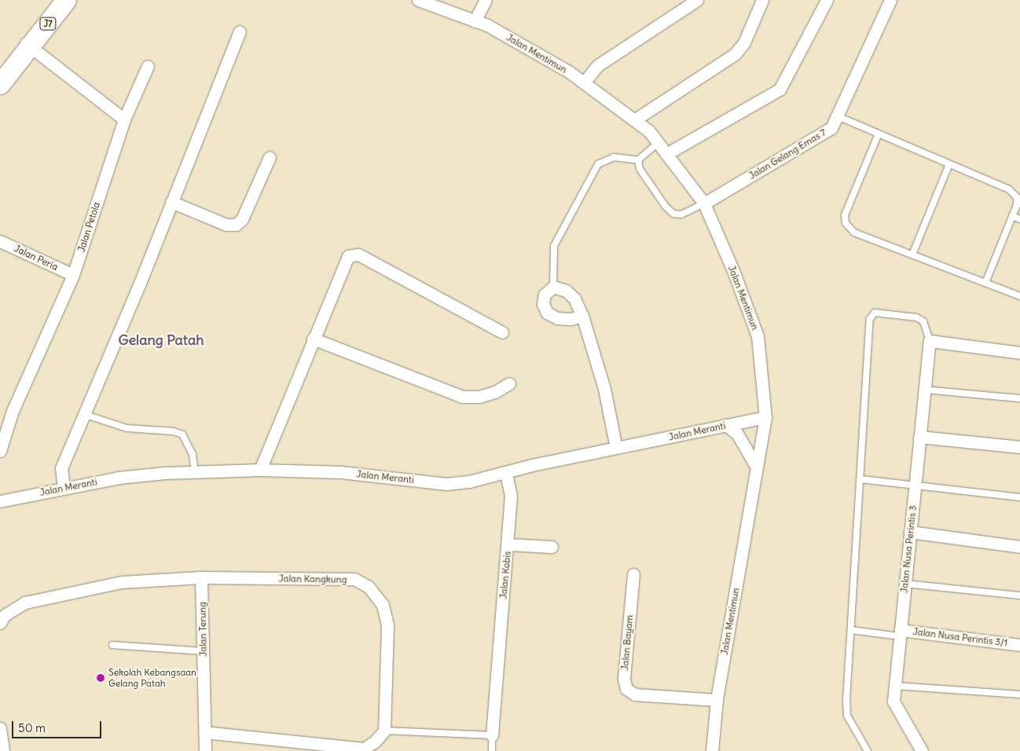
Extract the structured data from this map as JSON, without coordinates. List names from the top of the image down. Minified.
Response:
{"streets":{"main road":["J7"],"street":["Jalan Mentimun","Jalan Gelang Emas 7","Jalan Petola","Jalan Peria","Jalan Meranti","Jalan Nusa Perintis 3","Jalan Kobis","Jalan Kangkung","Jalan Terung","Jalan Nusa Perintis 3/1","Jalan Bayam"]},"crossings":[["Jalan Mentimun","Jalan Gelang Emas 7"],["Jalan Mentimun","Jalan Meranti"],["Jalan Mentimun","Jalan Bayam"],["Jalan Petola","Jalan Peria"],["Jalan Meranti","Jalan Kobis"],["Jalan Nusa Perintis 3","Jalan Nusa Perintis 3/1"],["Jalan Kangkung","Jalan Terung"]],"districts":["Gelang Patah"],"places":["Sekolah Kebangsaan Gelang Patah"],"scale_bar":"50 m"}
